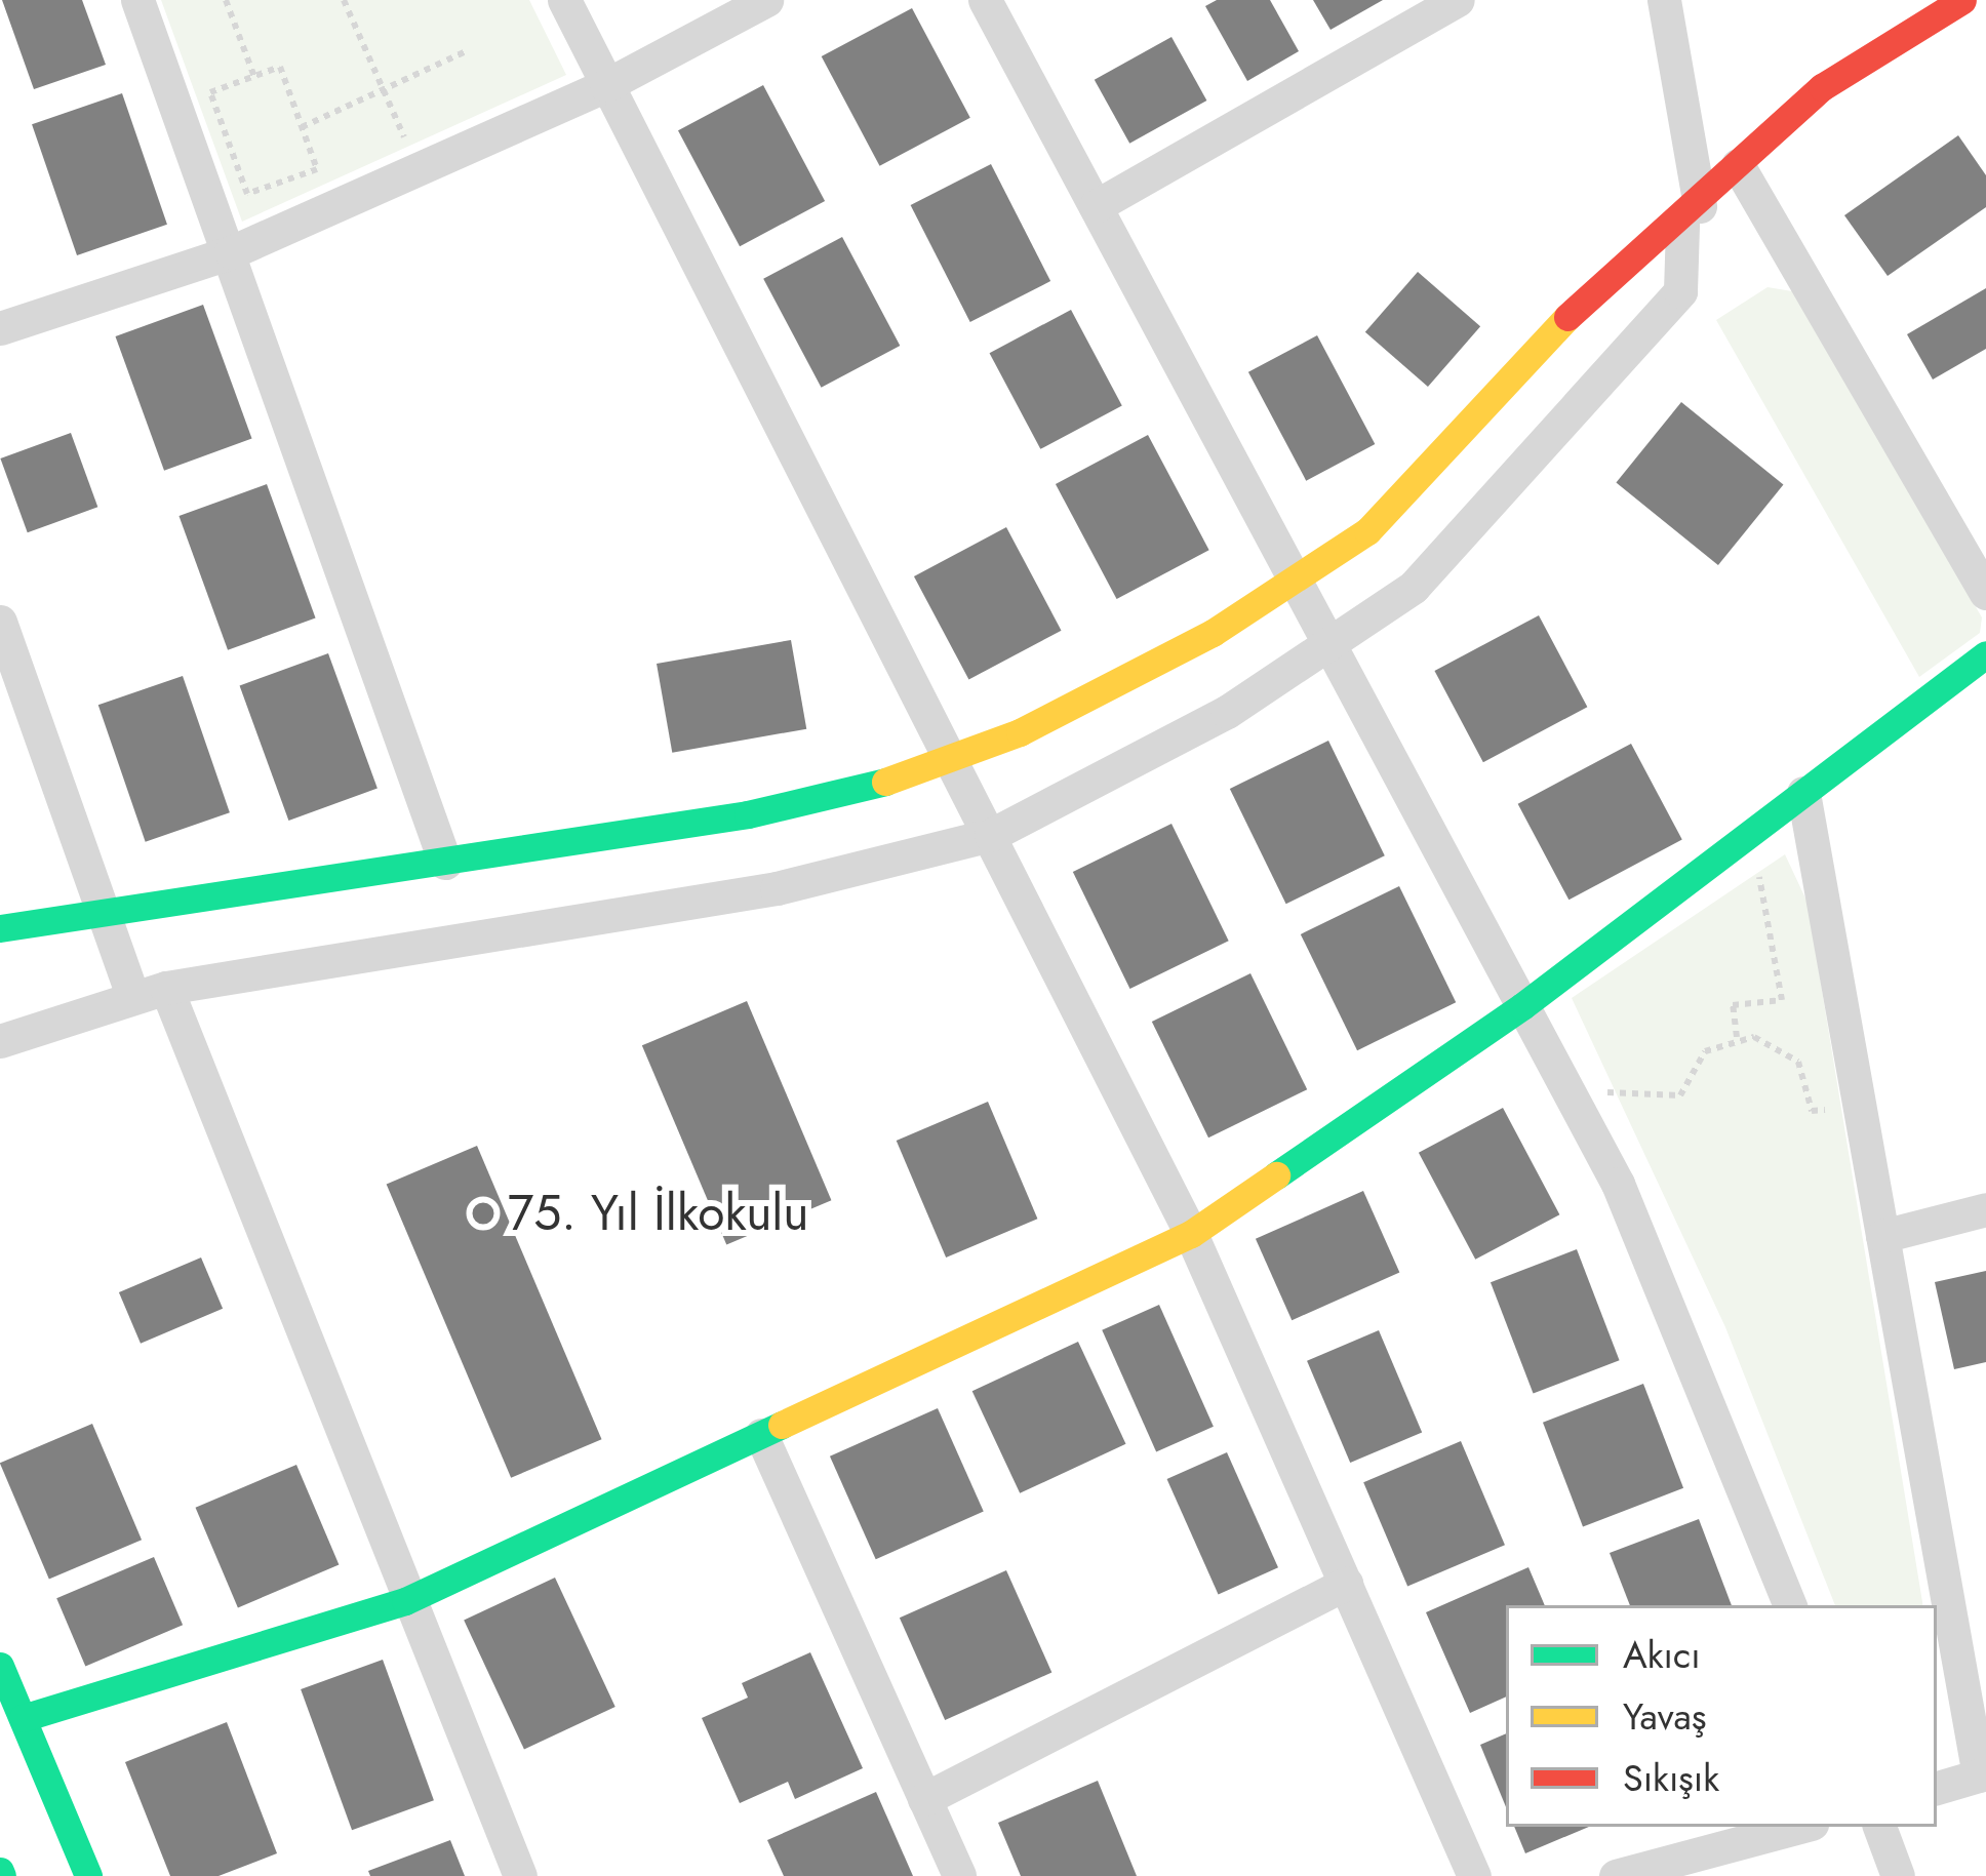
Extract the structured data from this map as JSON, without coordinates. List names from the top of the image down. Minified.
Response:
{"places":["75. Yıl İlkokulu"],"legend":["Akıcı","Yavaş","Sıkışık"]}
